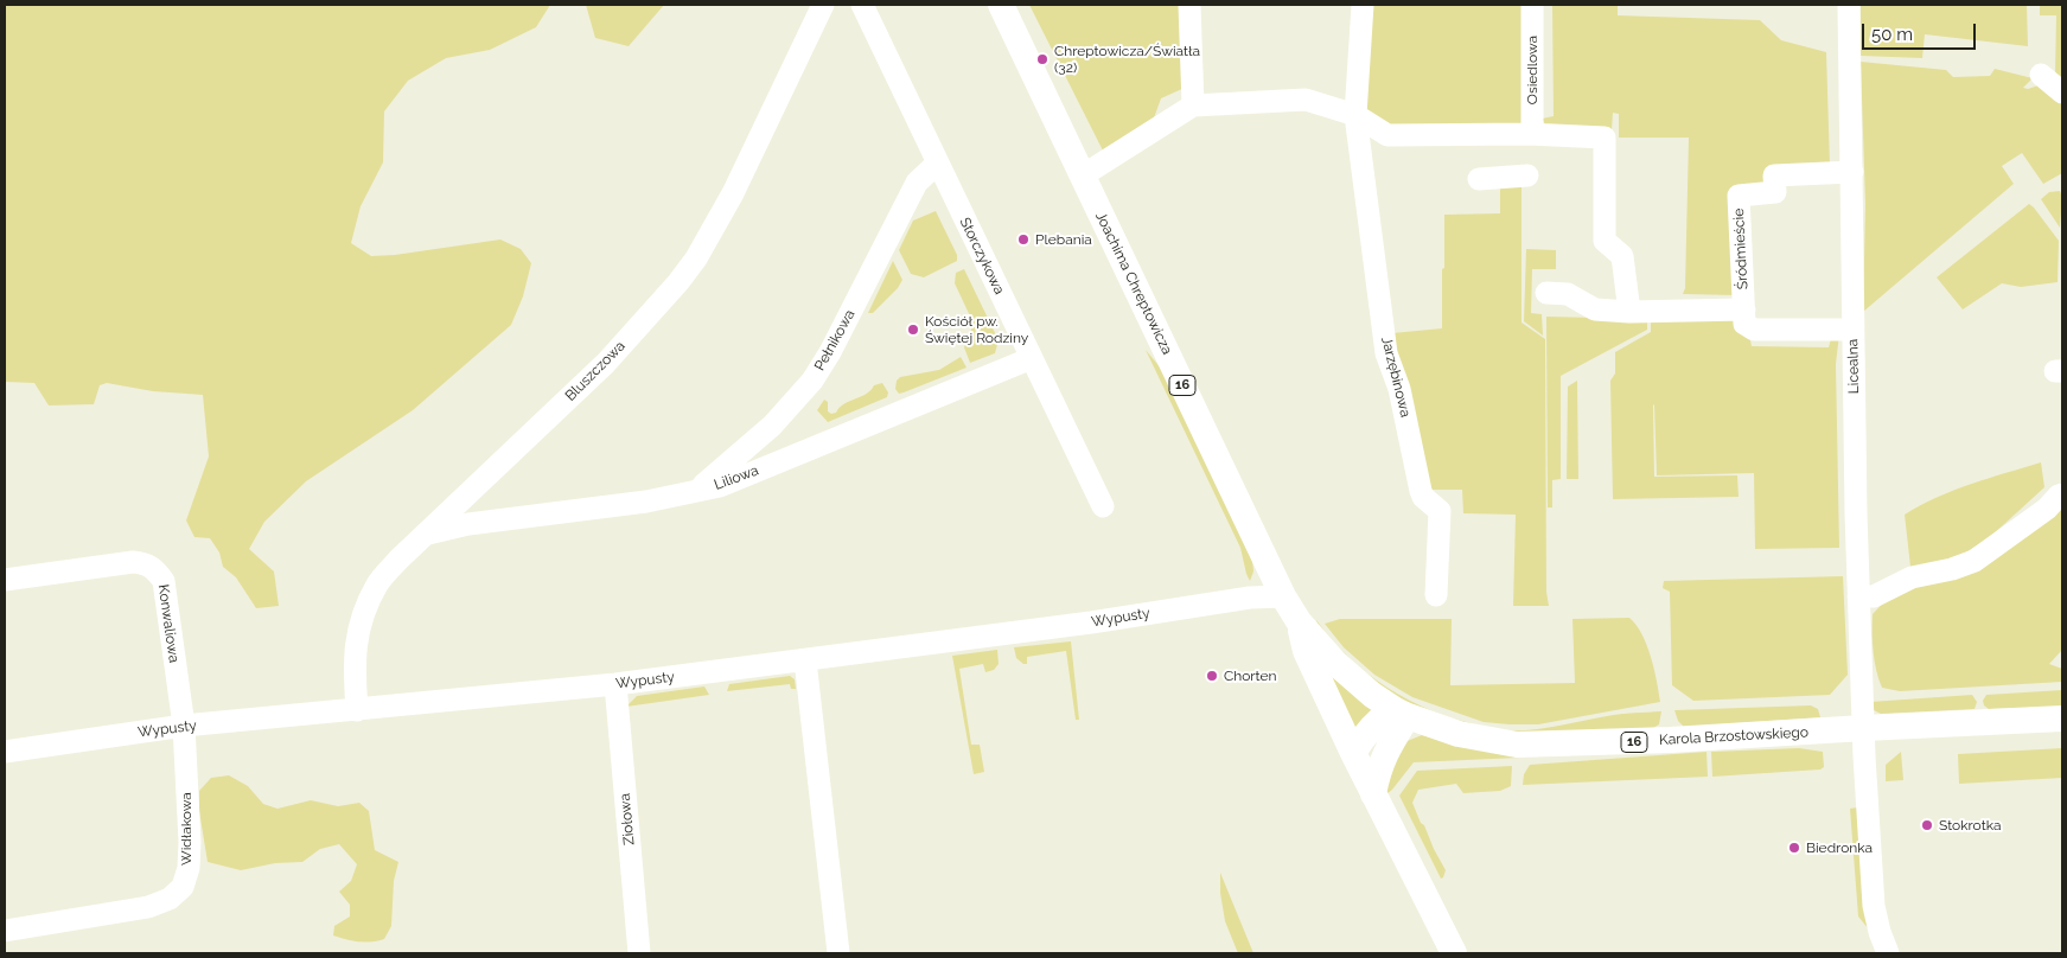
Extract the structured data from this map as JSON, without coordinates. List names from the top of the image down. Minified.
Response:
{"streets":{"main road":["Joachima Chreptowicza","16","Karola Brzostowskiego"],"street":["Osiedlowa","Śródmieście","Storczykowa","Pełnikowa","Licealna","Bluszczowa","Jarzębinowa","Liliowa","Wypusty","Konwaliowa","Ziołowa","Widłakowa"]},"crossings":[["Śródmieście","Licealna"],["Storczykowa","Pełnikowa"],["Storczykowa","Liliowa"],["Joachima Chreptowicza","Wypusty"],["Joachima Chreptowicza","Karola Brzostowskiego"],["Pełnikowa","Liliowa"],["Licealna","Karola Brzostowskiego"],["Bluszczowa","Liliowa"],["Bluszczowa","Wypusty"],["Wypusty","Konwaliowa"],["Wypusty","Ziołowa"],["Wypusty","Widłakowa"],["Konwaliowa","Widłakowa"]],"places":["Chreptowicza/Światła (32)","Plebania","Kościół pw. Świętej Rodziny","Chorten","Stokrotka","Biedronka"],"scale_bar":"50 m"}
